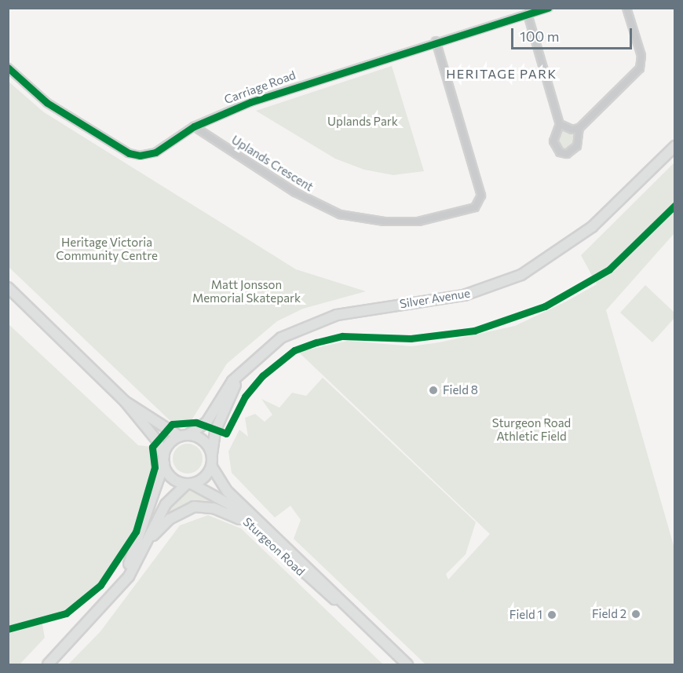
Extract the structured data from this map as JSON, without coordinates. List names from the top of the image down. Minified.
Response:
{"streets":{"street":["Carriage Road","Uplands Crescent","Silver Avenue","Sturgeon Road"]},"crossings":[["Carriage Road","Uplands Crescent"],["Silver Avenue","Sturgeon Road"]],"districts":["HERITAGE PARK"],"parks":["Uplands Park","Heritage Victoria Community Centre","Matt Jonsson Memorial Skatepark","Sturgeon Road Athletic Field"],"places":["Field 8","Field 2","Field 1"],"scale_bar":"100 m"}
